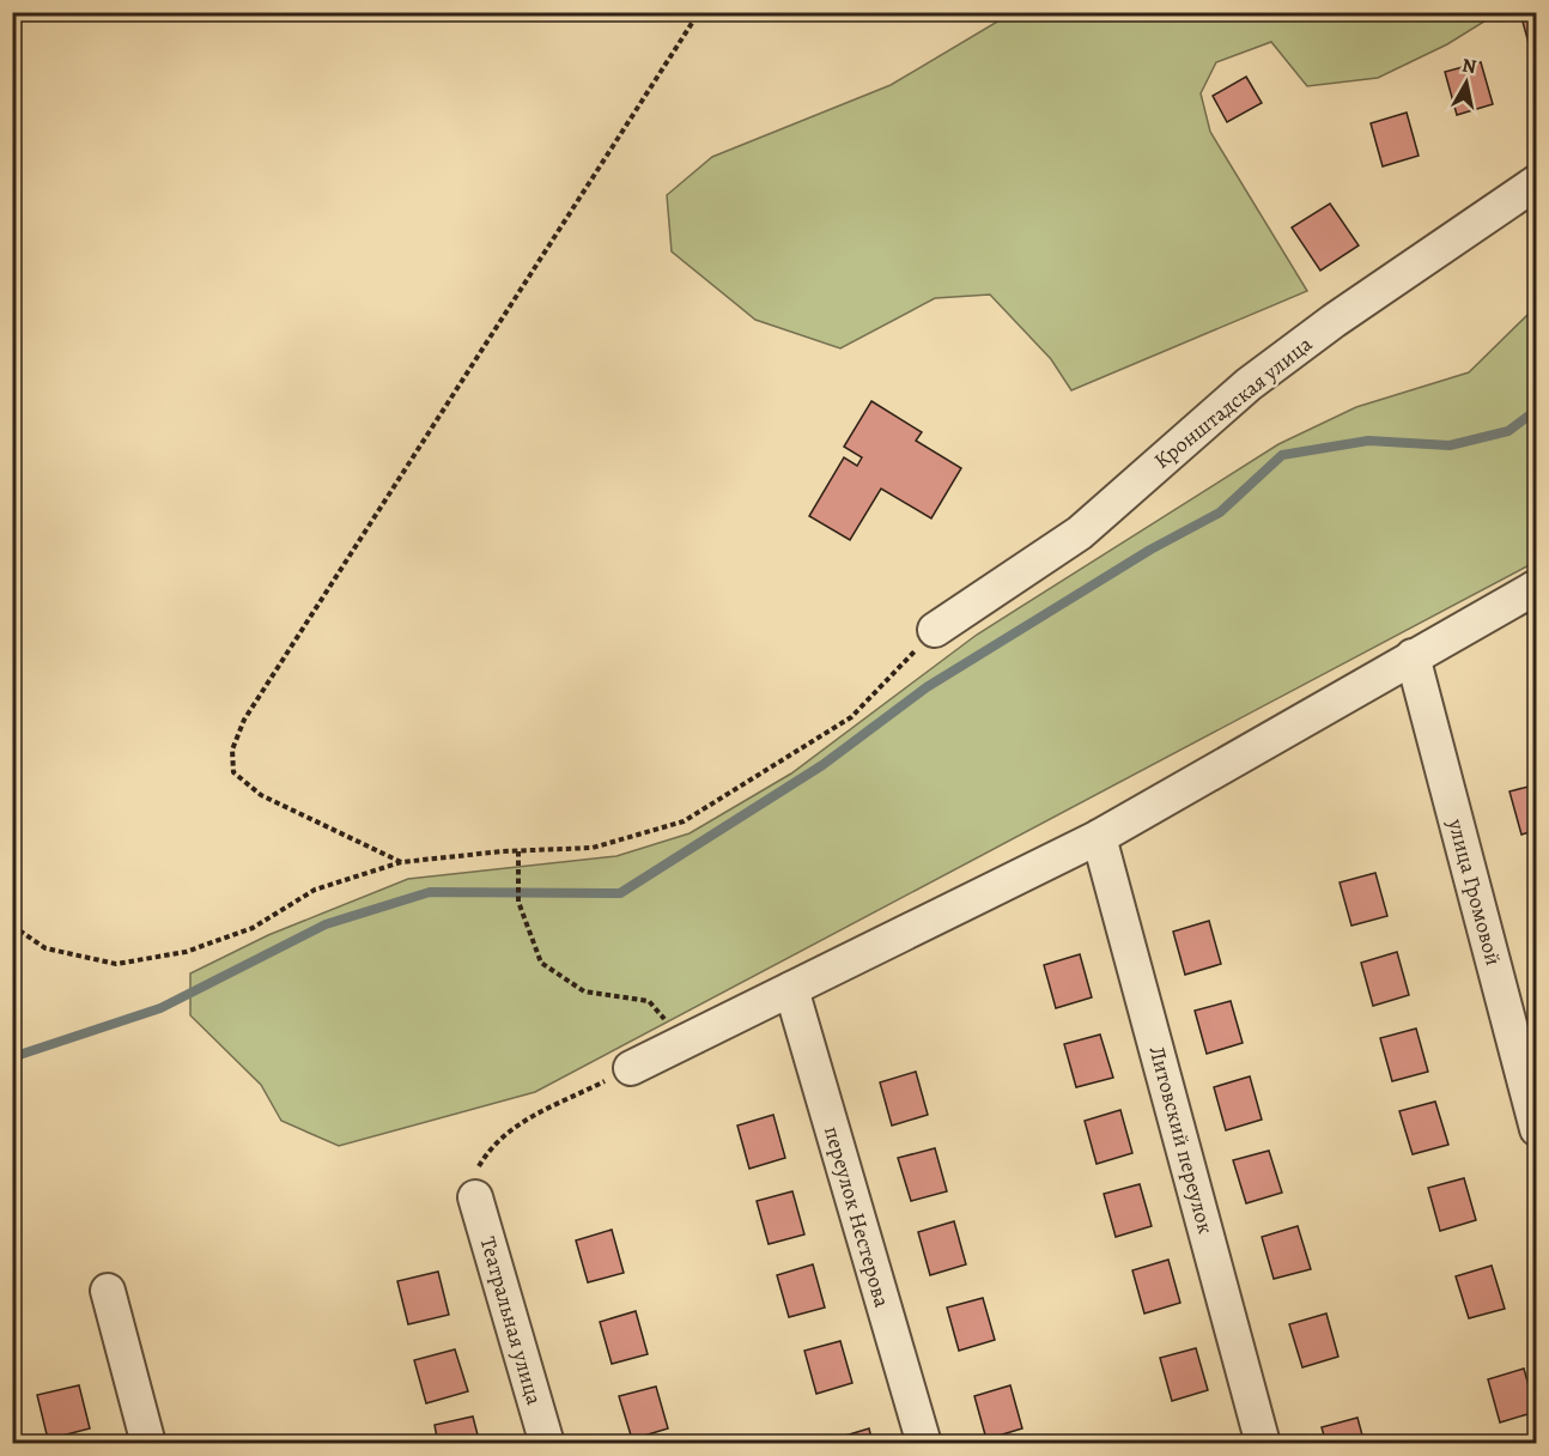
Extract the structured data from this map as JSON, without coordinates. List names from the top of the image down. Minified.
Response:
{"streets":{"street":["Кронштадская улица","улица Громовой","Литовский переулок","переулок Нестерова","Театральная улица"]},"north":"top"}
